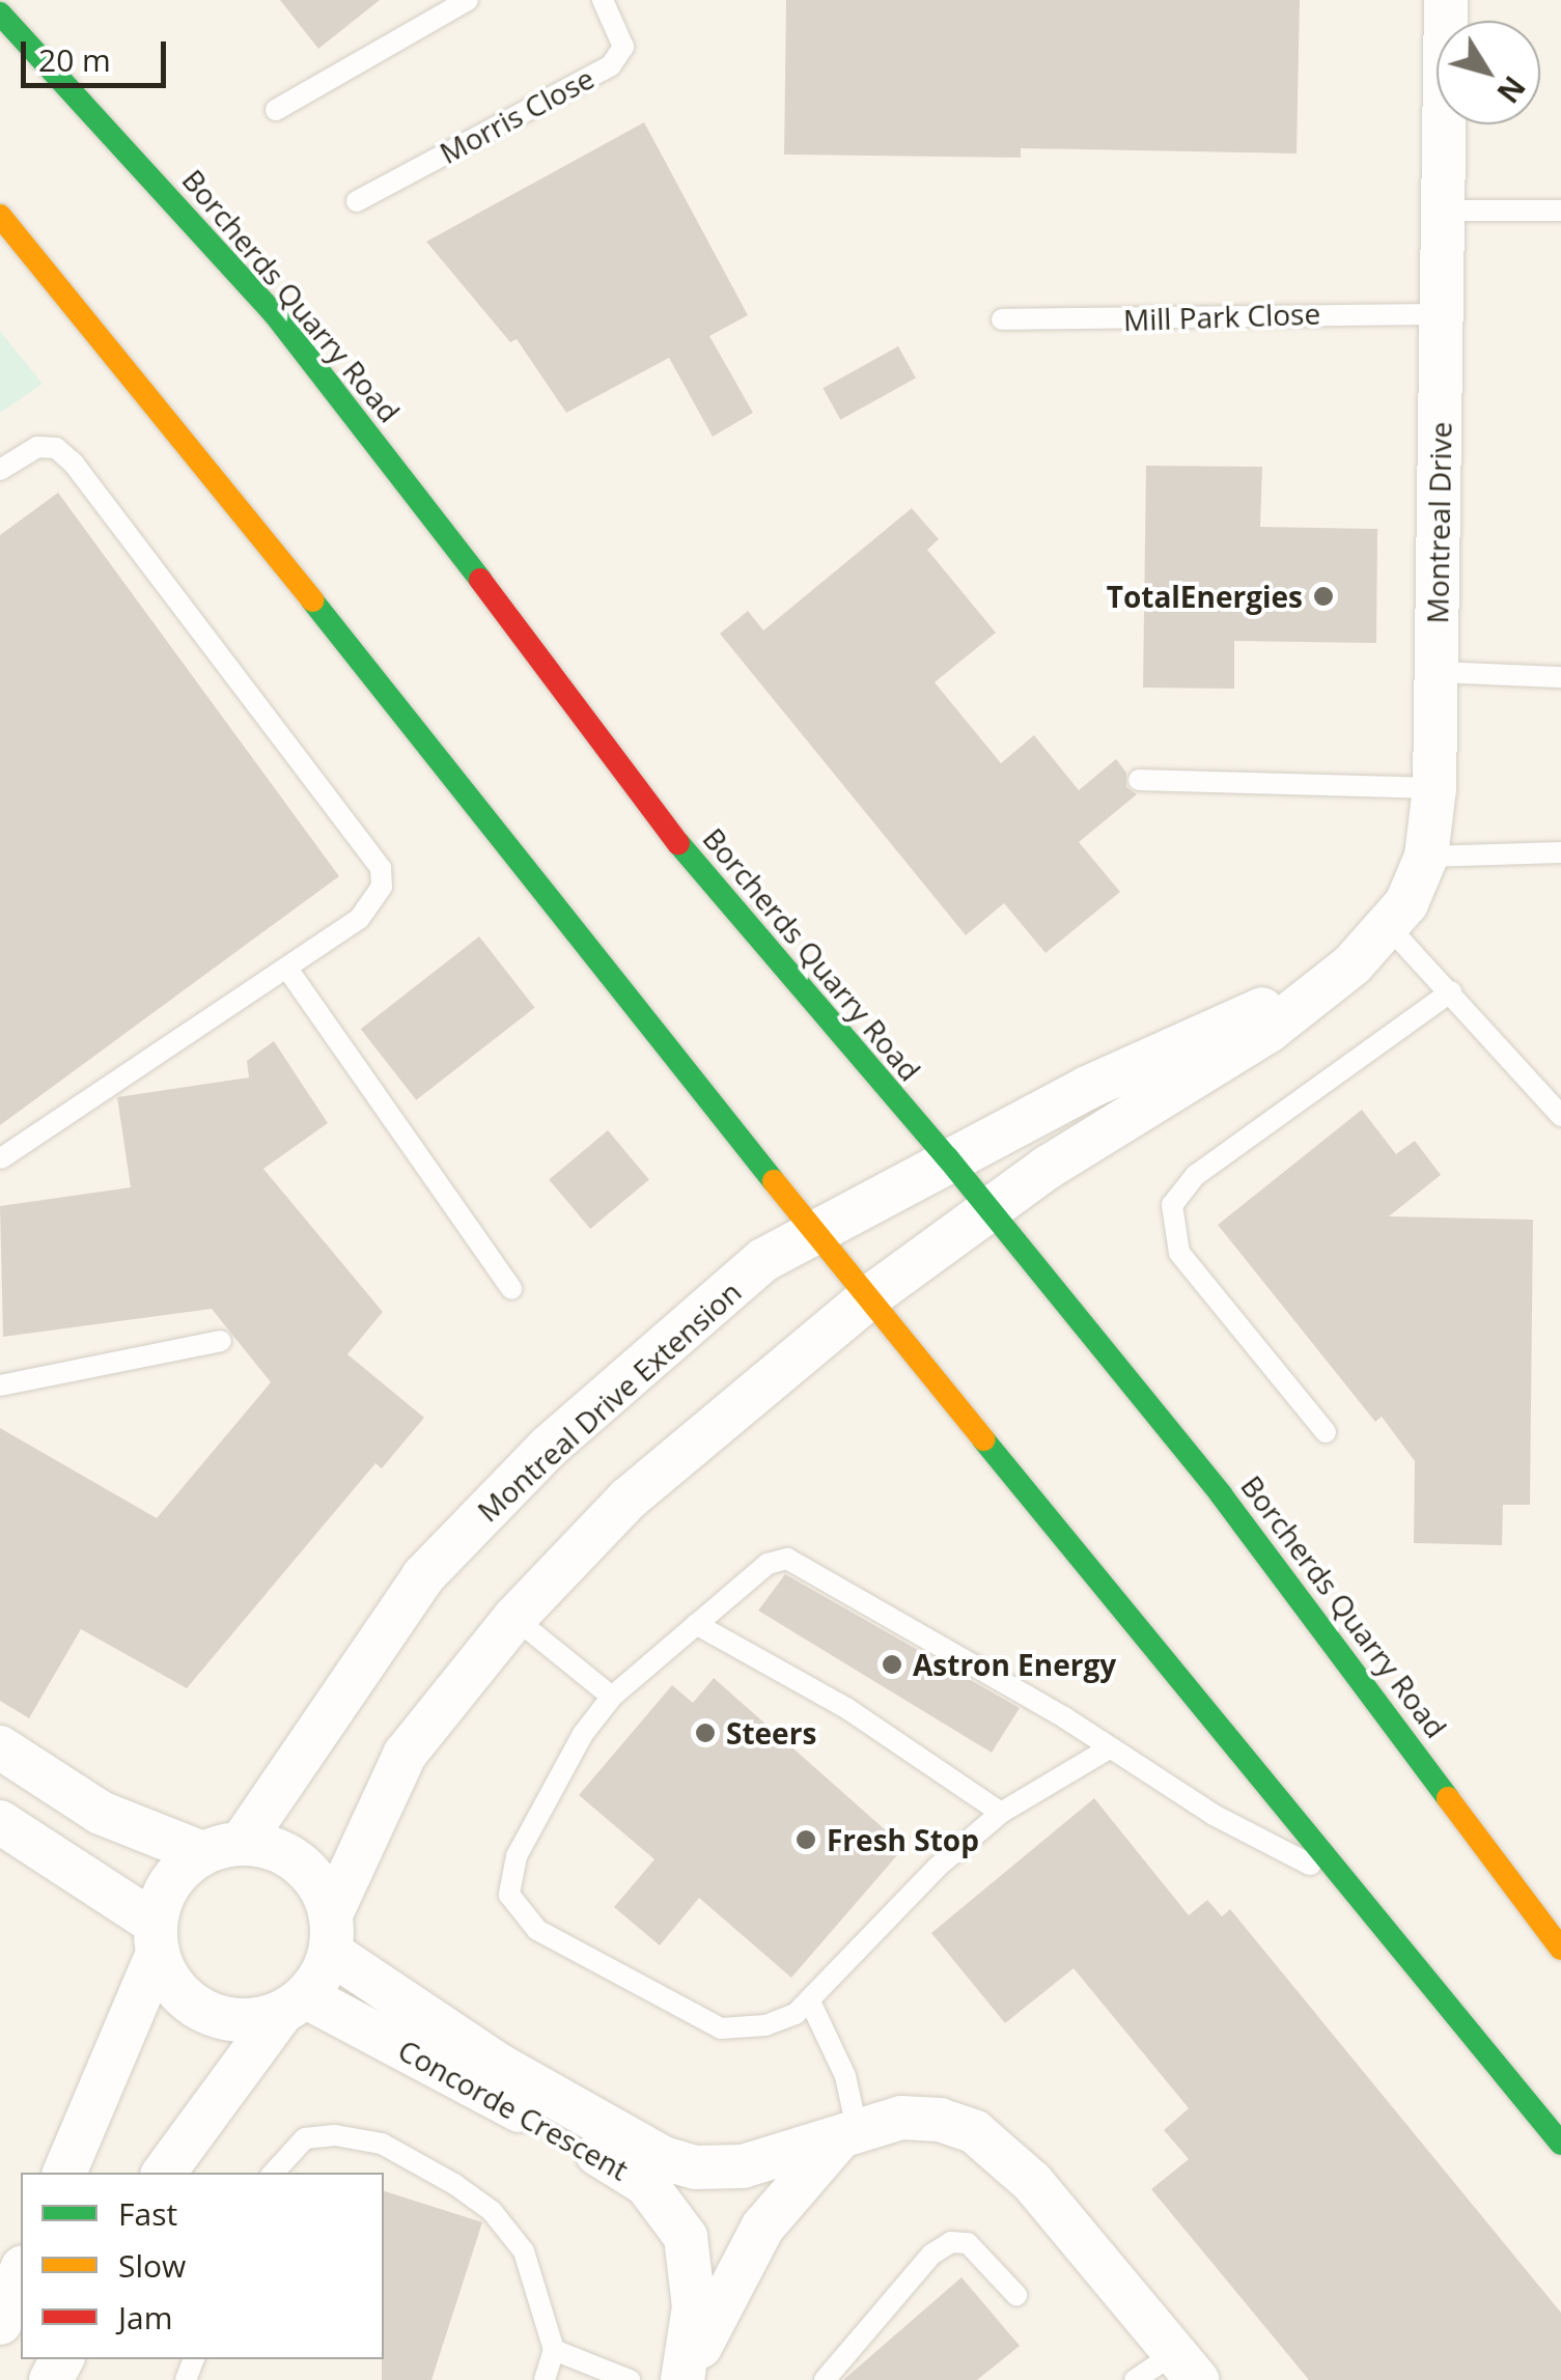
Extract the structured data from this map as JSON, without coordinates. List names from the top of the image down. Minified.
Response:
{"streets":{"main road":["Borcherds Quarry Road"],"street":["Montreal Drive","Montreal Drive Extension","Concorde Crescent"],"lane":["Morris Close","Mill Park Close"]},"crossings":[["Borcherds Quarry Road","Montreal Drive"],["Borcherds Quarry Road","Montreal Drive Extension"],["Mill Park Close","Montreal Drive"],["Montreal Drive","Montreal Drive Extension"],["Montreal Drive Extension","Concorde Crescent"]],"places":["TotalEnergies","Astron Energy","Steers","Fresh Stop"],"legend":["Fast","Slow","Jam"],"scale_bar":"20 m","north":"bottom right"}
